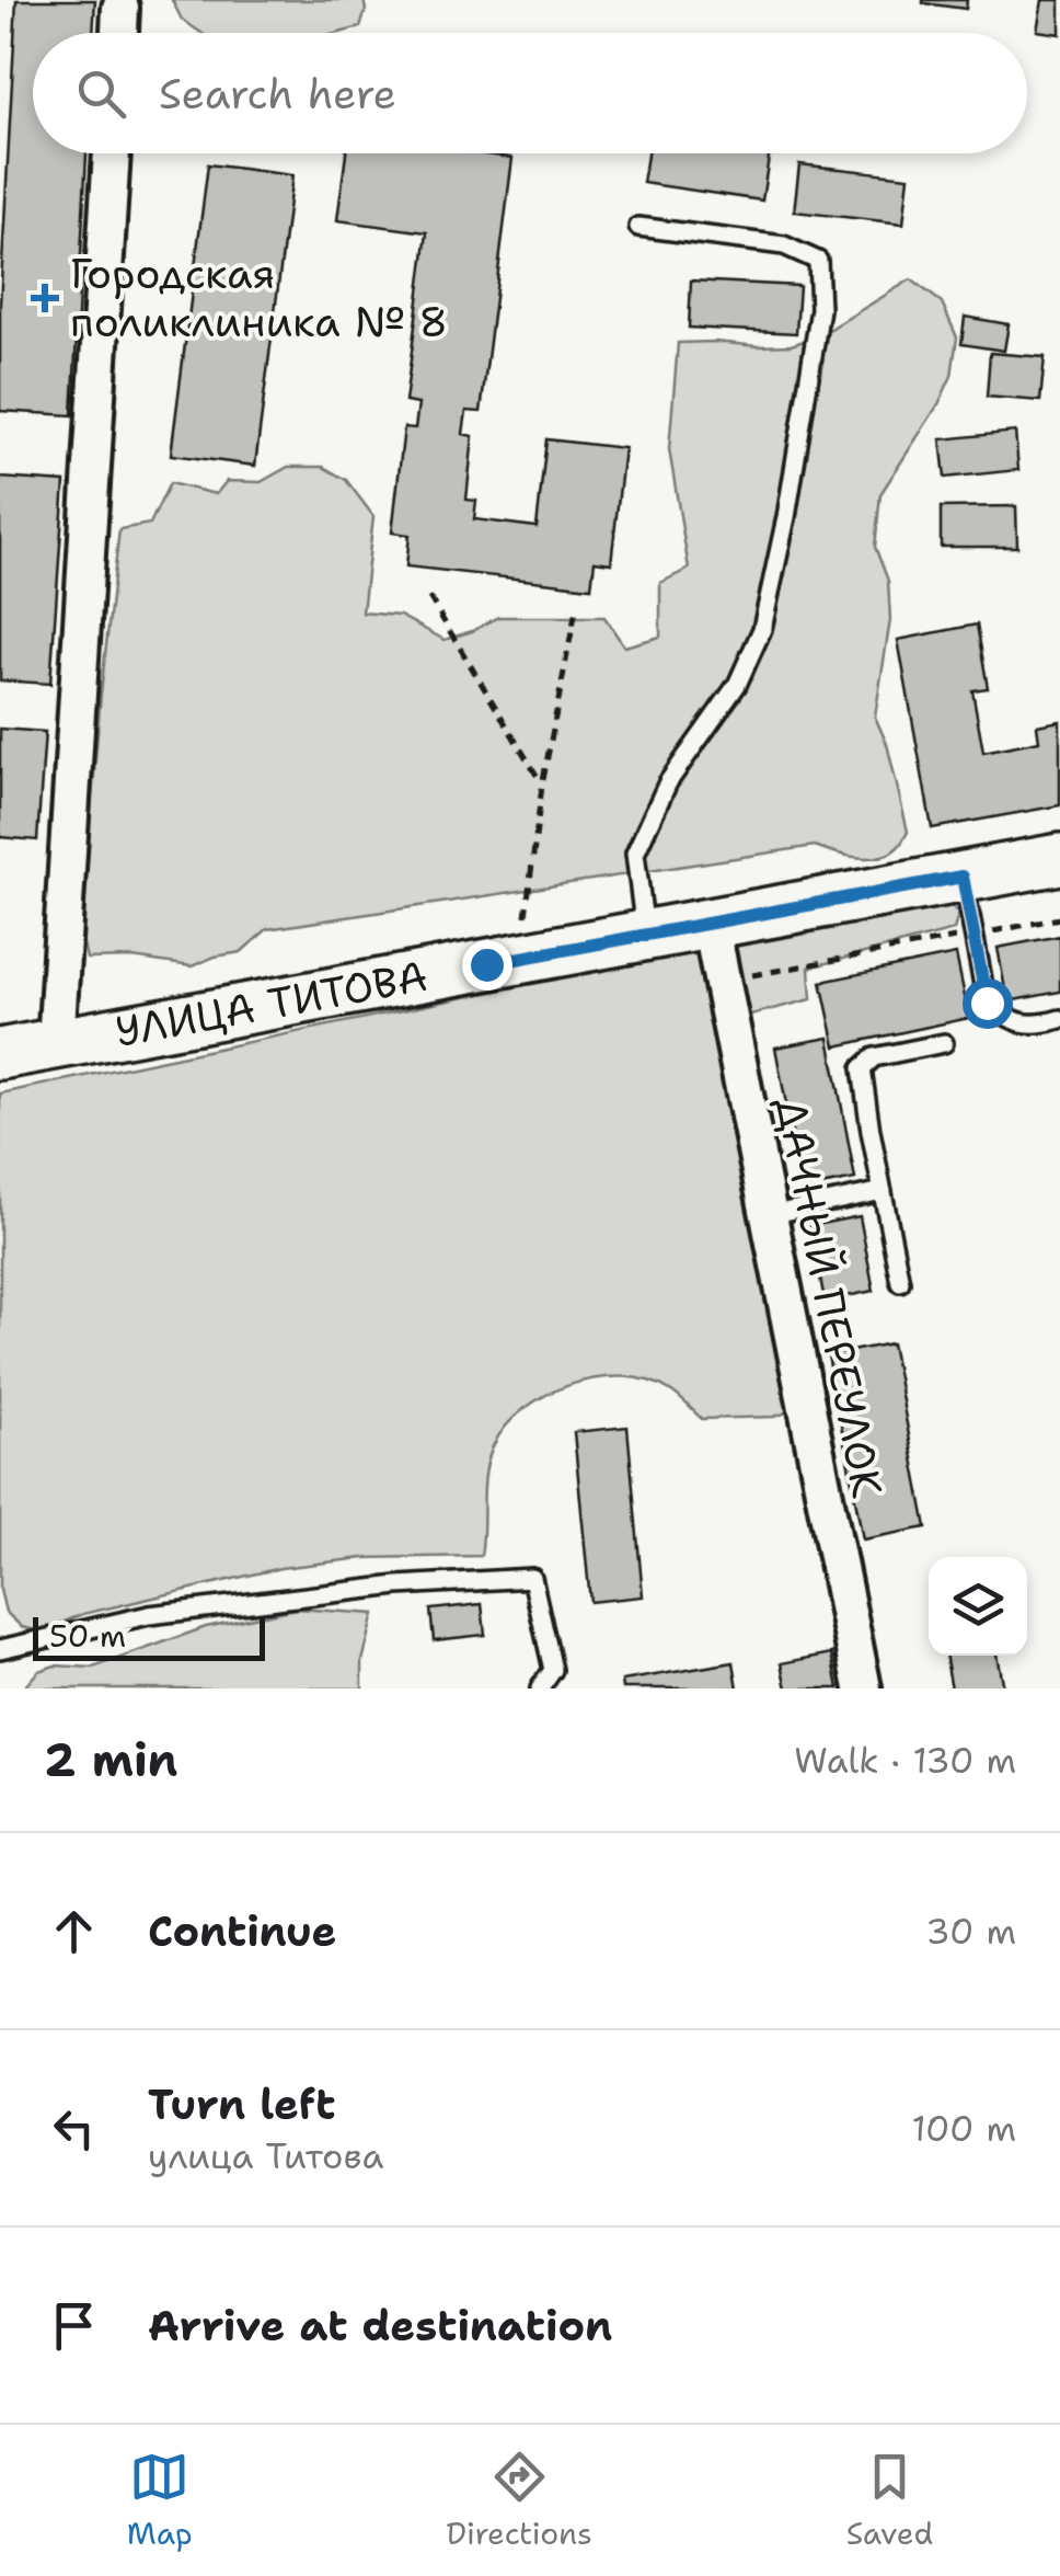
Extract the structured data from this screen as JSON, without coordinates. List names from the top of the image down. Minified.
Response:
{"streets":{"main road":["УЛИЦА ТИТОВА"],"street":["ДАЧНЫЙ ПЕРЕУЛОК"]},"crossings":[["УЛИЦА ТИТОВА","ДАЧНЫЙ ПЕРЕУЛОК"]],"places":{"health":["Городская поликлиника № 8"]},"scale_bar":"50 m","page":{"search":"Search here","scale":"50 m","heading":["2 min","Walk · 130 m"],"list":[["Continue","30 m"],["Turn left","улица Титова","100 m"],"Arrive at destination"],"nav":["Map","Directions","Saved"]}}
